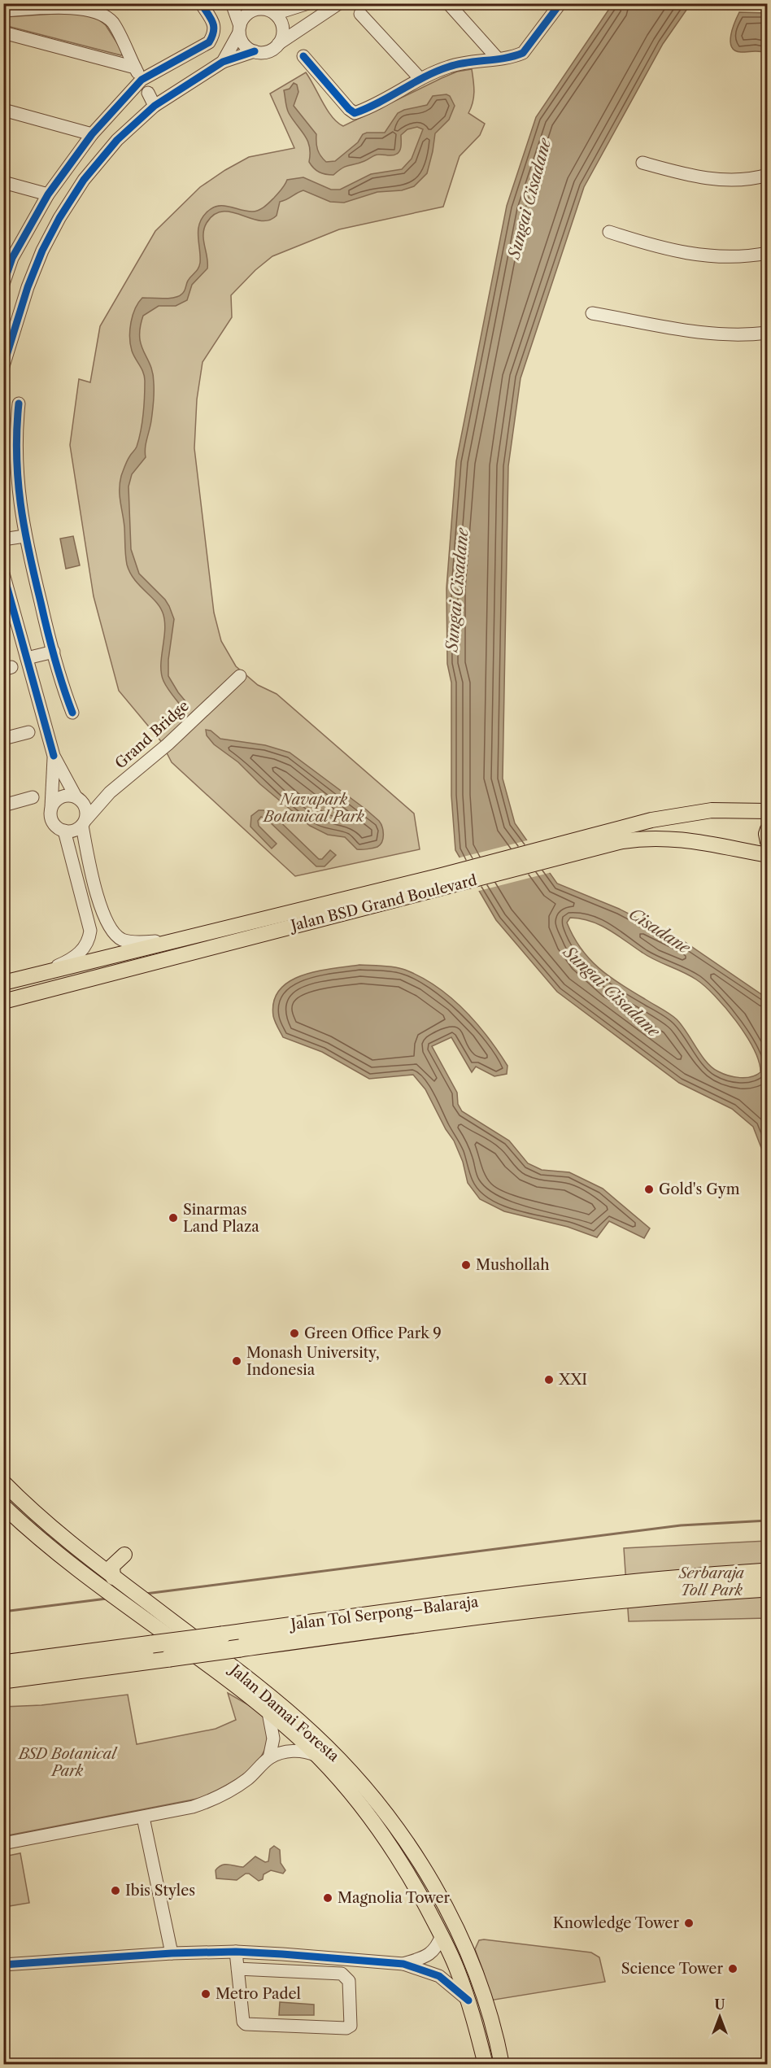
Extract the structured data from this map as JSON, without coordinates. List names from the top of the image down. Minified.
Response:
{"streets":{"highway":["Jalan Tol Serpong–Balaraja"],"main road":["Jalan BSD Grand Boulevard","Jalan Damai Foresta"],"street":["Grand Bridge"]},"water":["Sungai Cisadane","Cisadane"],"parks":["Navapark Botanical Park","Serbaraja Toll Park","BSD Botanical Park"],"places":["Gold's Gym","Sinarmas Land Plaza","Mushollah","Green Office Park 9","Monash University, Indonesia","XXI","Ibis Styles","Magnolia Tower","Knowledge Tower","Science Tower","Metro Padel"],"north":"top"}
